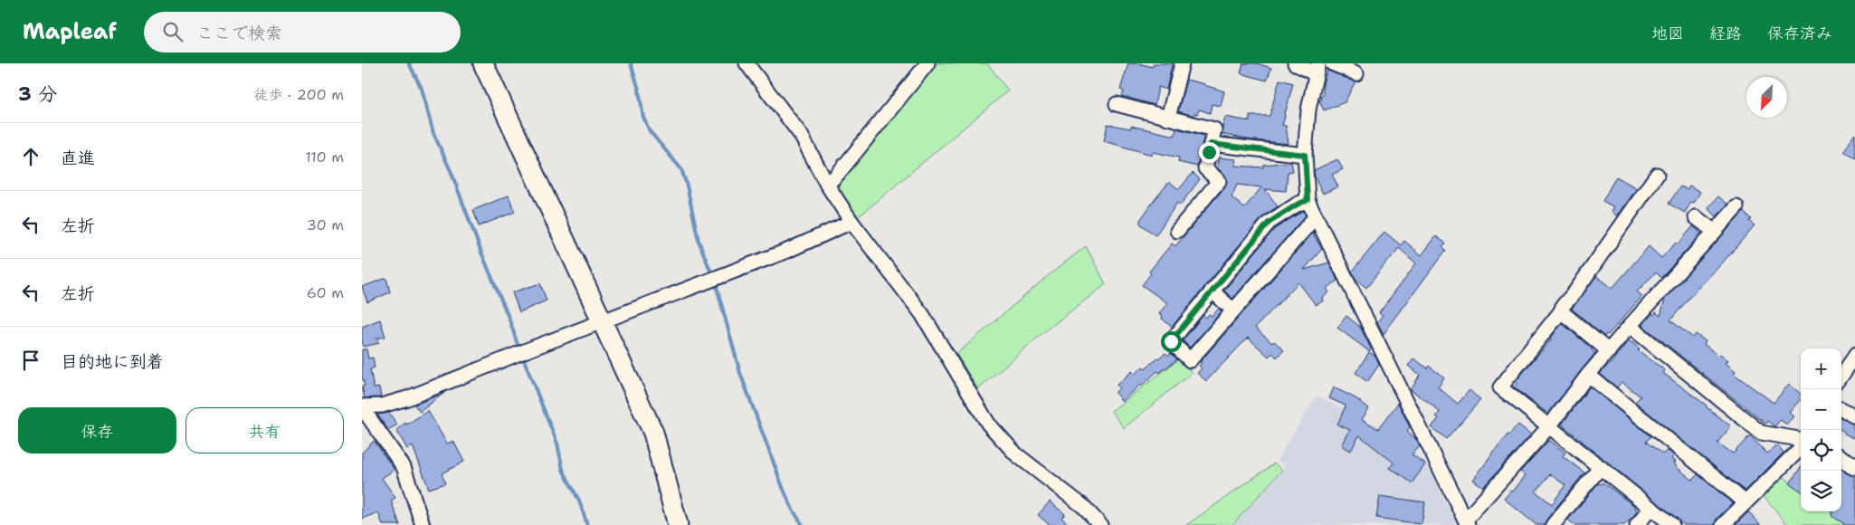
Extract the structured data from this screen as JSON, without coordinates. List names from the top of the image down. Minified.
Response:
{"north":"bottom left","page":{"header":"Mapleaf","search":"ここで検索","nav":["地図","経路","保存済み"],"heading":["3 分","徒歩 · 200 m"],"list":[["直進","110 m"],["左折","30 m"],["左折","60 m"],"目的地に到着"],"map_buttons":["+","−"],"buttons":["保存","共有"]}}
